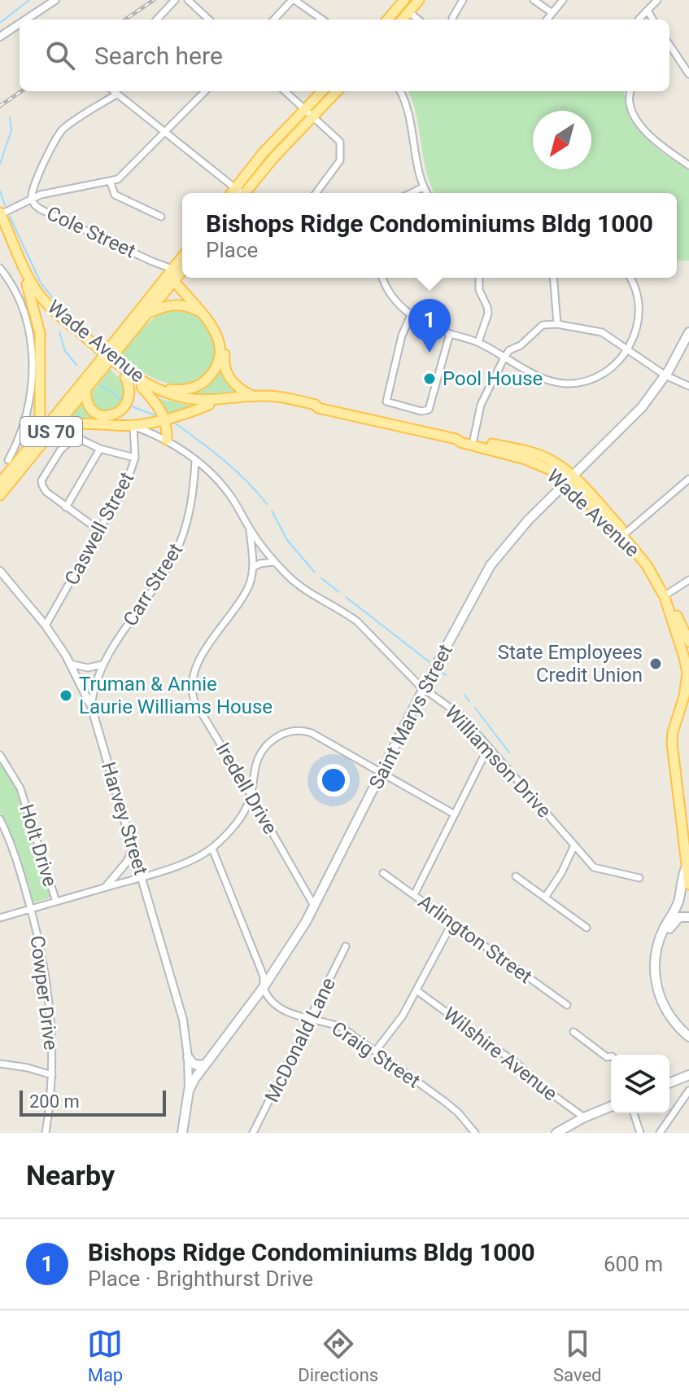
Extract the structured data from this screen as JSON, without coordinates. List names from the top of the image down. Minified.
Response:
{"streets":{"main road":["Wade Avenue","US 70","Saint Marys Street"],"street":["Cole Street","Caswell Street","Carr Street","Williamson Drive","Iredell Drive","Harvey Street","Holt Drive","Arlington Street","Cowper Drive","McDonald Lane","Wilshire Avenue","Craig Street"]},"crossings":[["Wade Avenue","US 70"],["Wade Avenue","Saint Marys Street"],["Caswell Street","Williamson Drive"],["Caswell Street","Harvey Street"],["Carr Street","Williamson Drive"],["Carr Street","Harvey Street"],["Saint Marys Street","Williamson Drive"],["Saint Marys Street","Iredell Drive"],["Saint Marys Street","Harvey Street"],["Saint Marys Street","Craig Street"],["Williamson Drive","Iredell Drive"],["McDonald Lane","Craig Street"]],"places":["Pool House","State Employees Credit Union","Truman & Annie Laurie Williams House"],"scale_bar":"200 m","north":"bottom left","page":{"search":"Search here","popup":["Bishops Ridge Condominiums Bldg 1000","Place"],"pins":"1","scale":"200 m","heading":"Nearby","list":[{"mark":"1","name":"Bishops Ridge Condominiums Bldg 1000","note":"Place · Brighthurst Drive","value":"600 m"}],"nav":["Map","Directions","Saved"]}}
